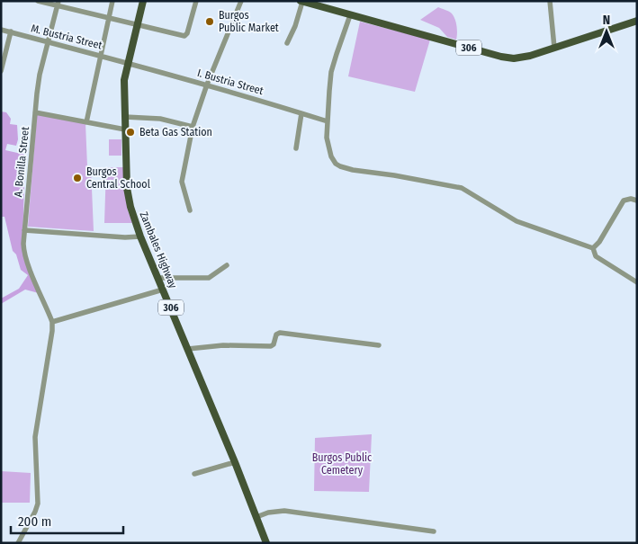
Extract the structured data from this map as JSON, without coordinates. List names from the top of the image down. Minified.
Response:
{"streets":{"main road":["306","Zambales Highway"],"street":["M. Bustria Street","I. Bustria Street","A. Bonilla Street"]},"crossings":[["M. Bustria Street","I. Bustria Street"],["M. Bustria Street","A. Bonilla Street"],["M. Bustria Street","Zambales Highway"],["I. Bustria Street","Zambales Highway"]],"parks":["Burgos Public Cemetery"],"places":["Burgos Public Market","Beta Gas Station","Burgos Central School"],"scale_bar":"200 m","north":"top"}
